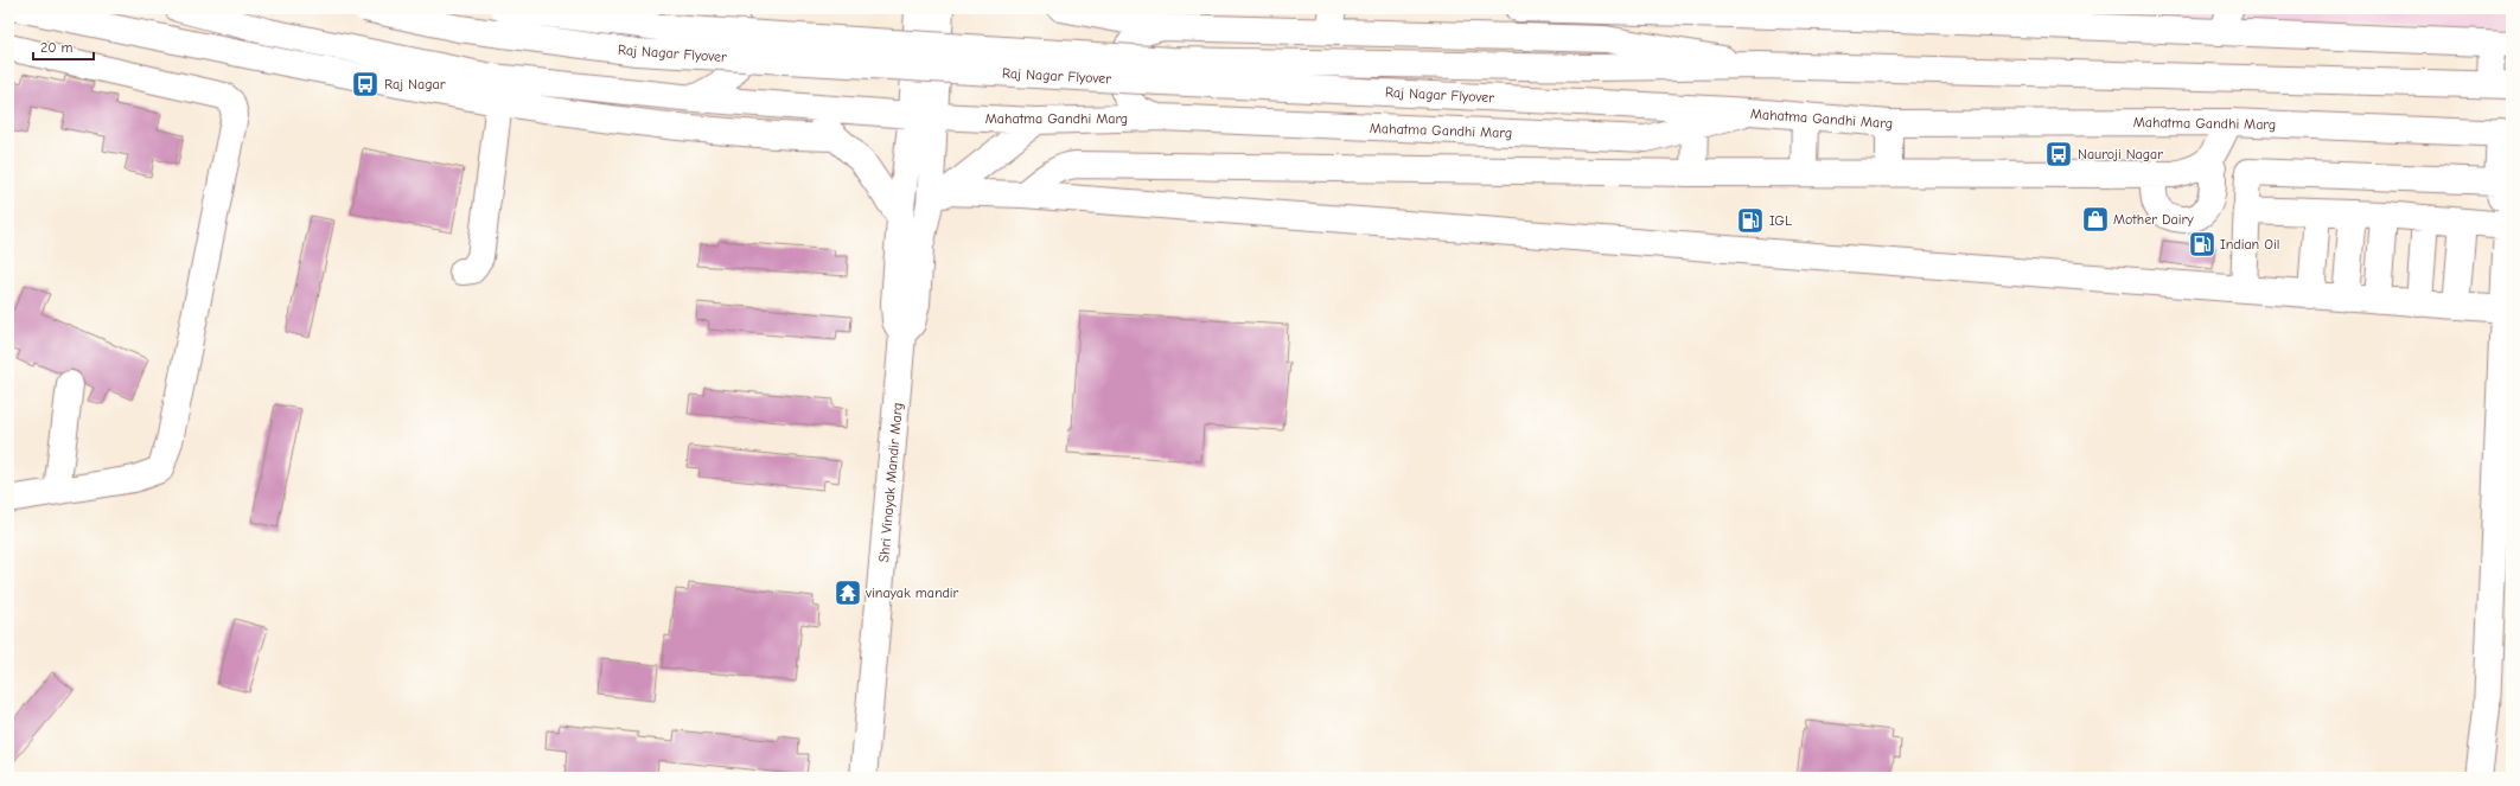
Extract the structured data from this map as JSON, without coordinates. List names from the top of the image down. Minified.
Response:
{"streets":{"street":["Raj Nagar Flyover","Mahatma Gandhi Marg","Shri Vinayak Mandir Marg"]},"crossings":[["Raj Nagar Flyover","Mahatma Gandhi Marg"],["Mahatma Gandhi Marg","Shri Vinayak Mandir Marg"]],"places":{"bus stop":["Raj Nagar","Nauroji Nagar"],"shop":["Mother Dairy"],"fuel station":["IGL","Indian Oil"],"temple":["vinayak mandir"]},"scale_bar":"20 m"}
